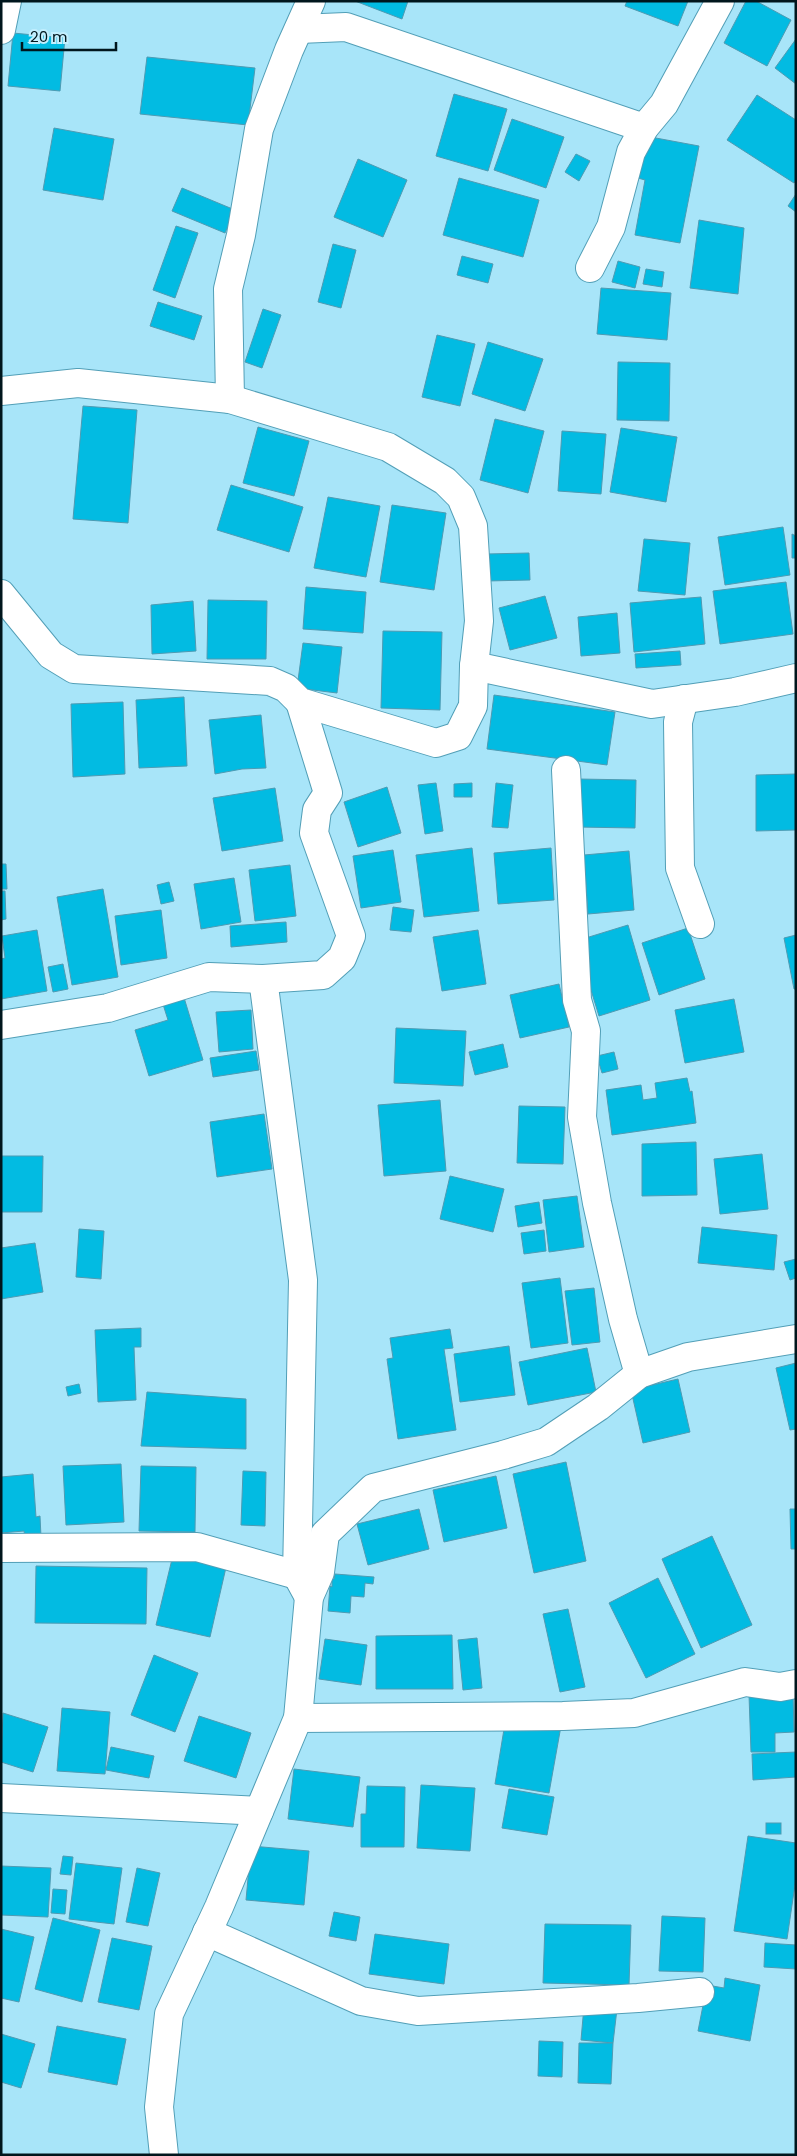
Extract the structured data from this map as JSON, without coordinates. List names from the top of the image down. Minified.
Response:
{"scale_bar":"20 m"}
